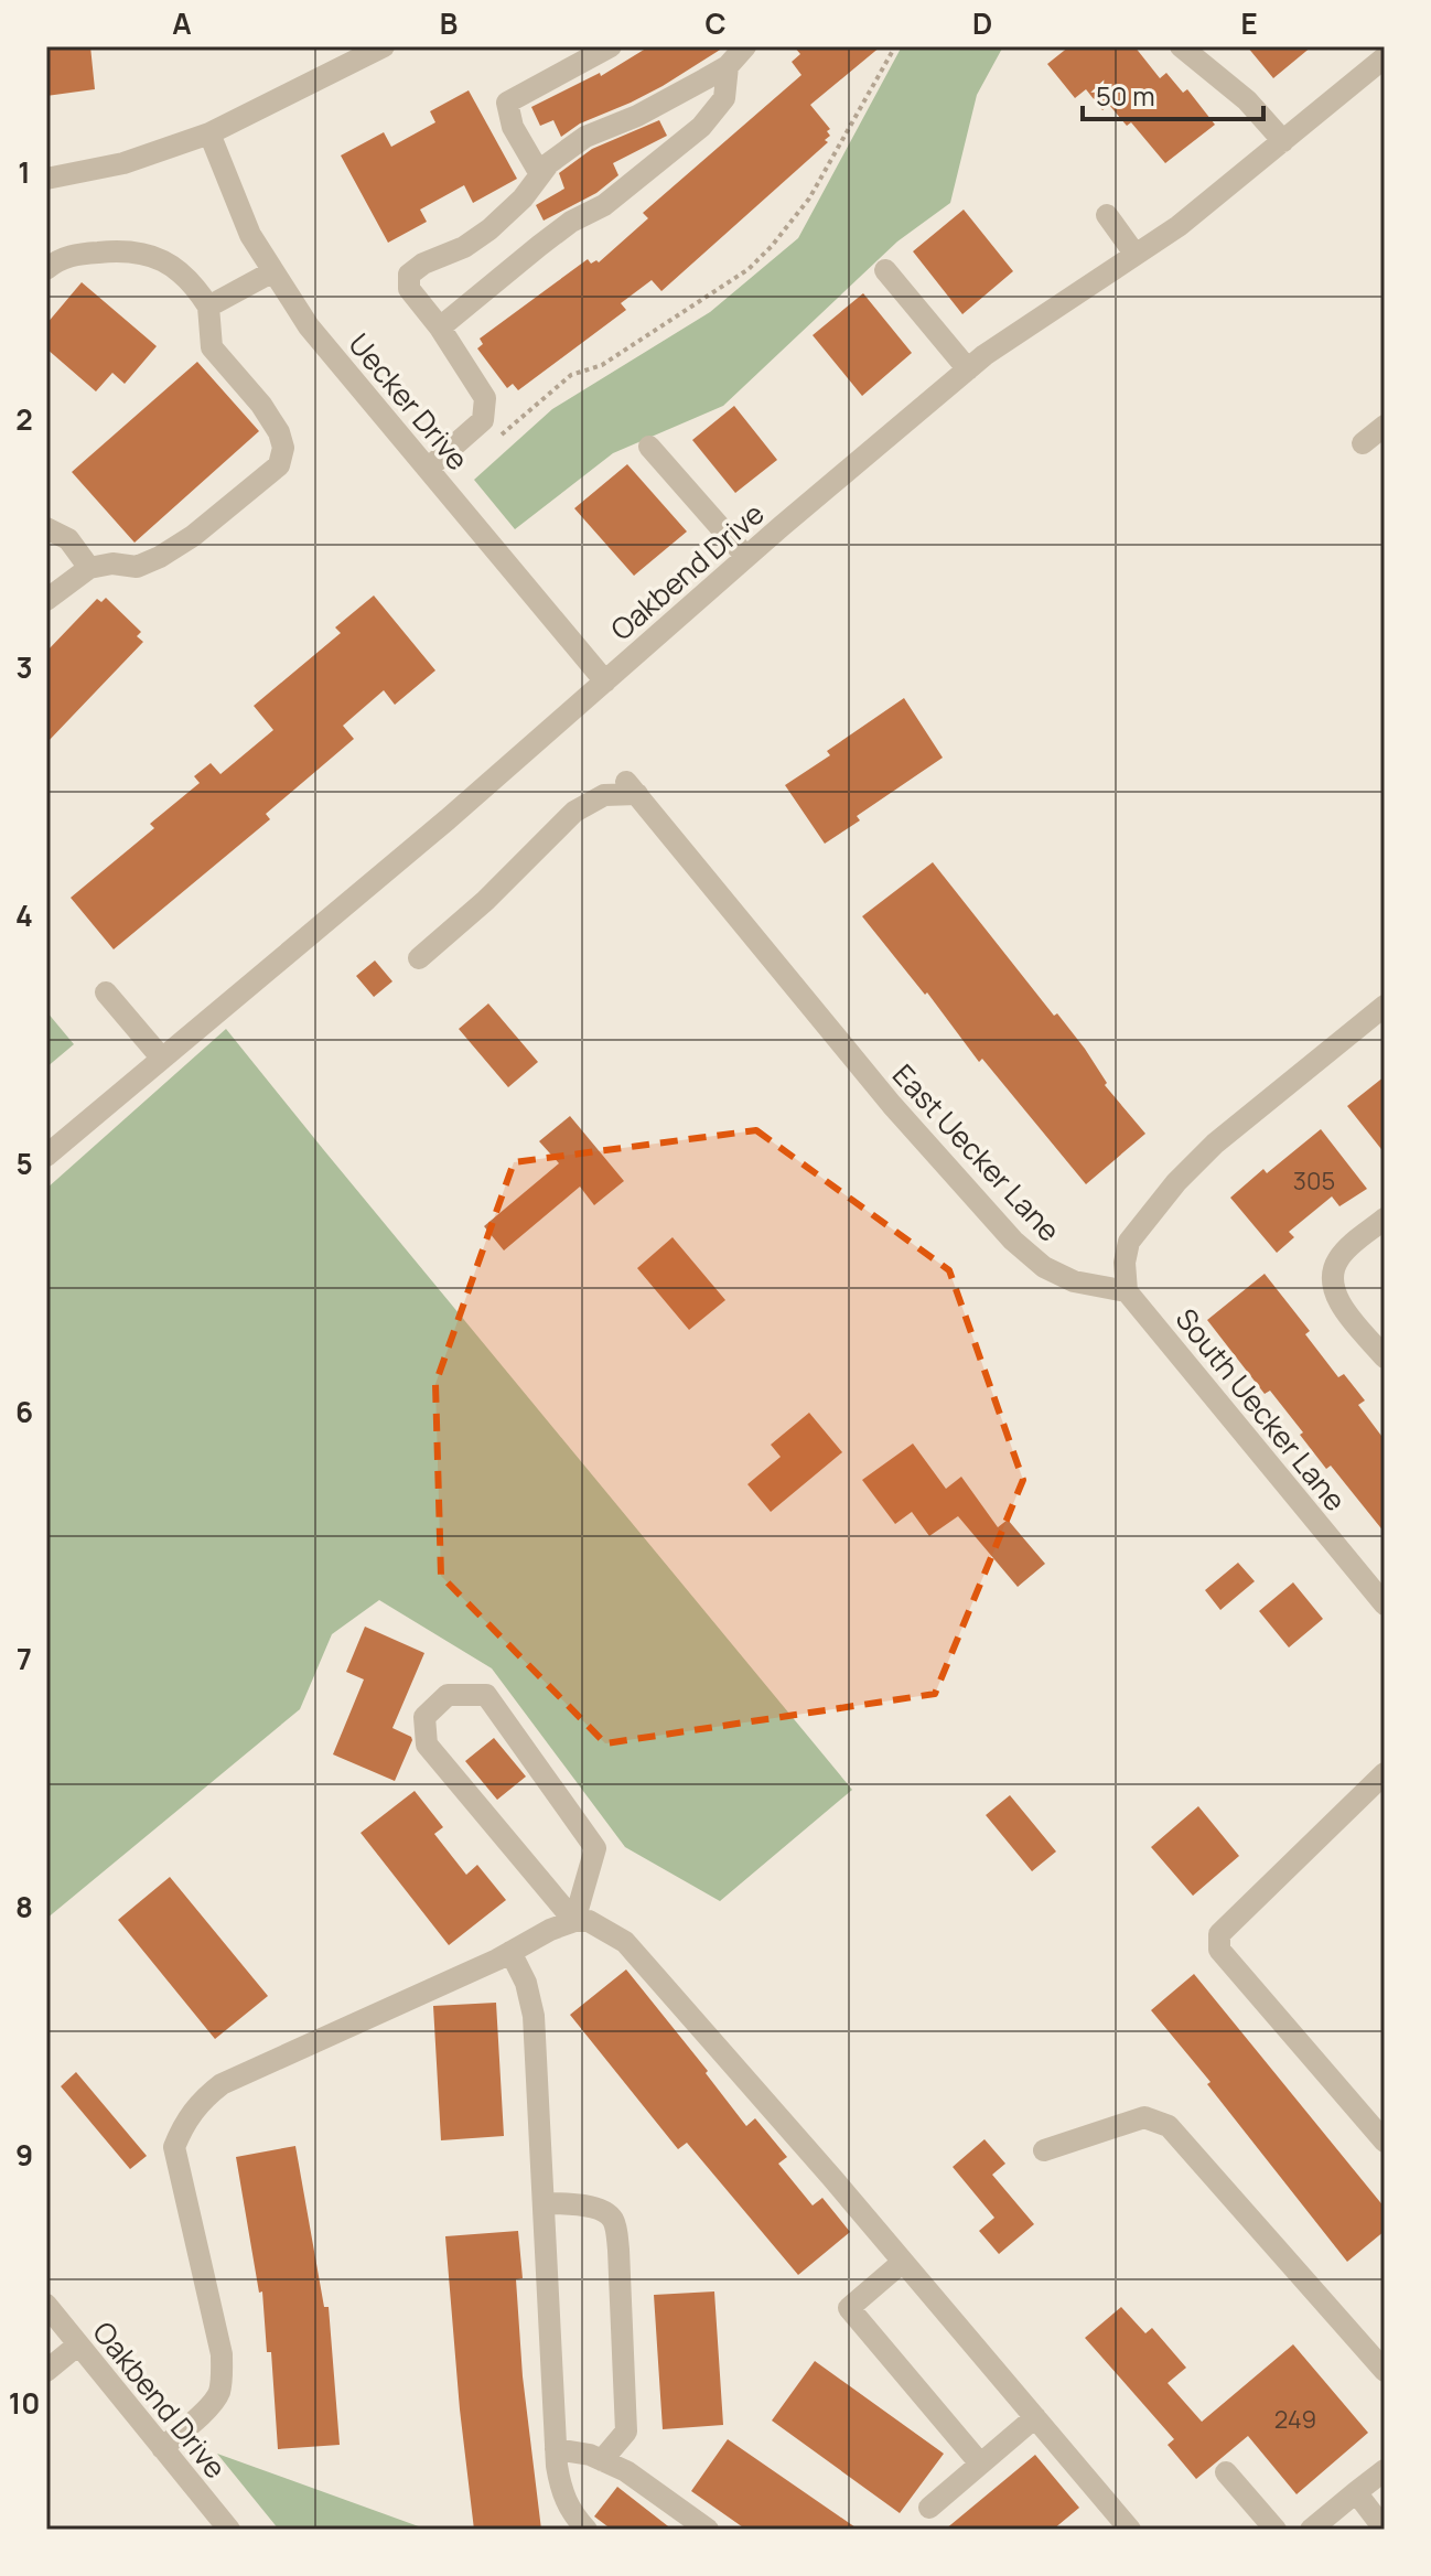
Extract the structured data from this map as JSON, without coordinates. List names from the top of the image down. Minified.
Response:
{"streets":{"street":["Uecker Drive","Oakbend Drive","East Uecker Lane","South Uecker Lane"]},"crossings":[["Uecker Drive","Oakbend Drive"],["East Uecker Lane","South Uecker Lane"]],"house_numbers":["305","249"],"scale_bar":"50 m","grid":{"columns":["A","B","C","D","E"],"rows":["1","2","3","4","5","6","7","8","9","10"]}}
